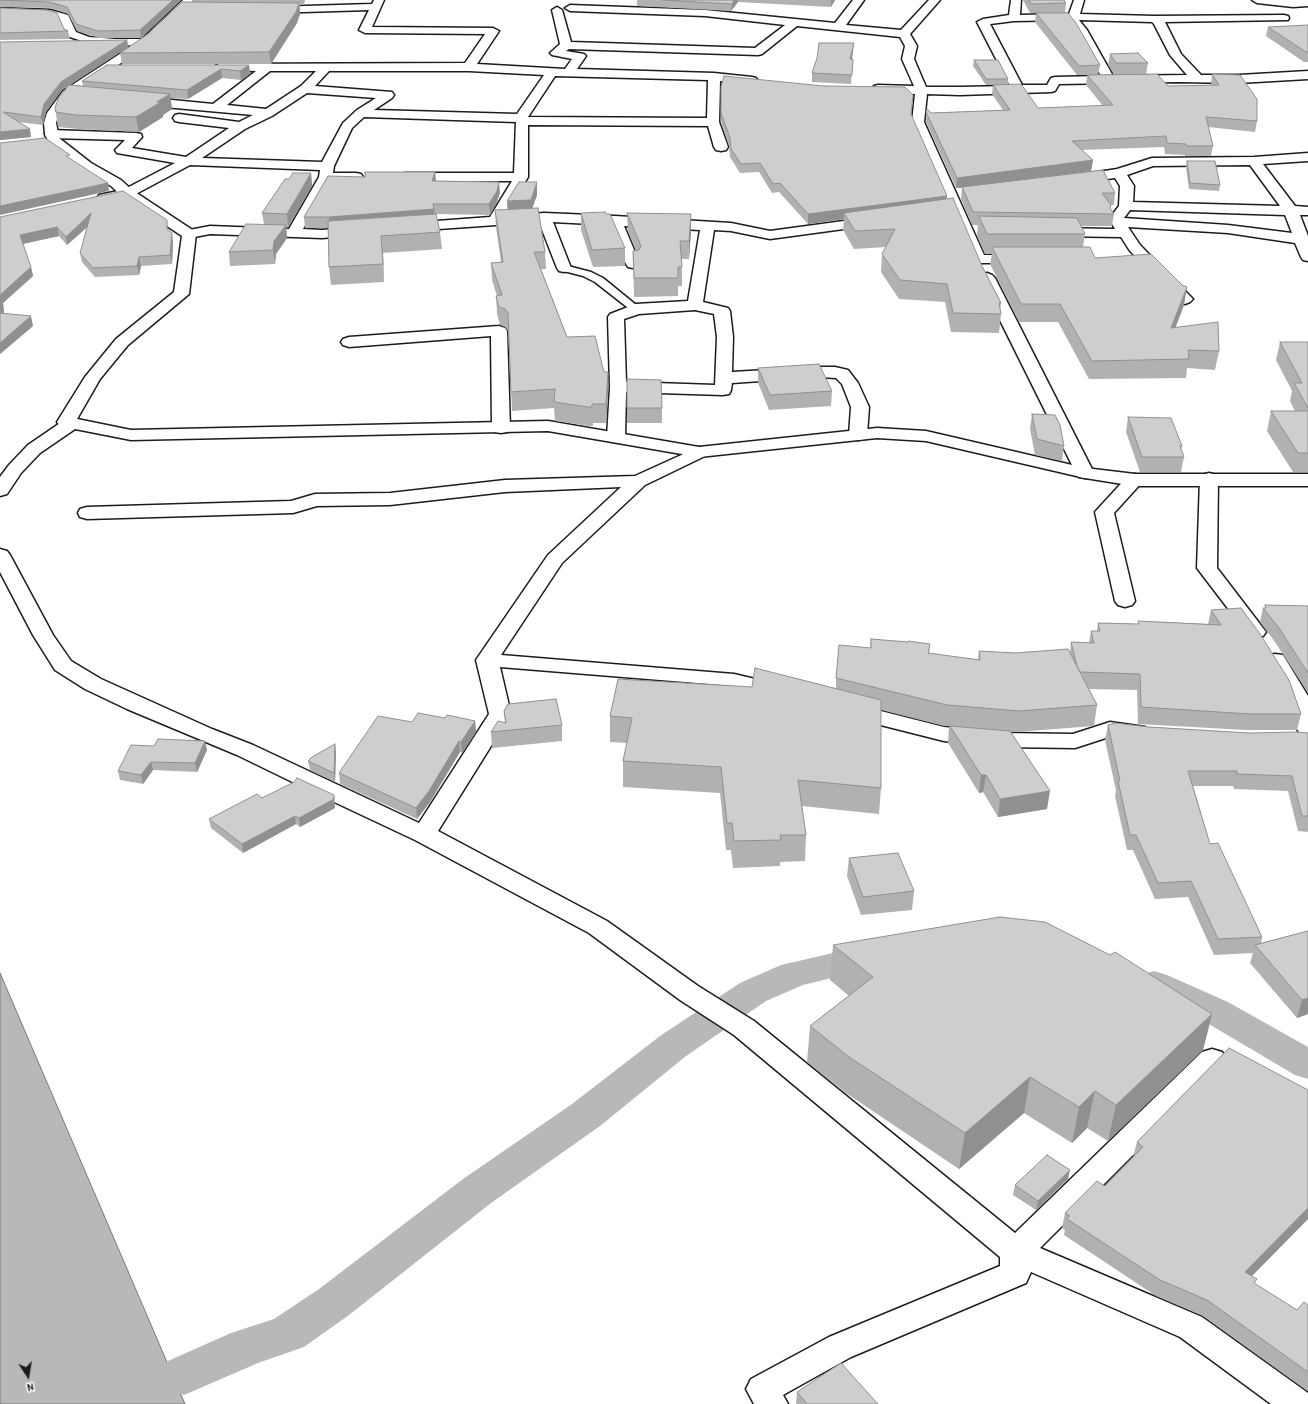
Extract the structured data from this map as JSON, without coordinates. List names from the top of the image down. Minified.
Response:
{"north":"bottom"}
